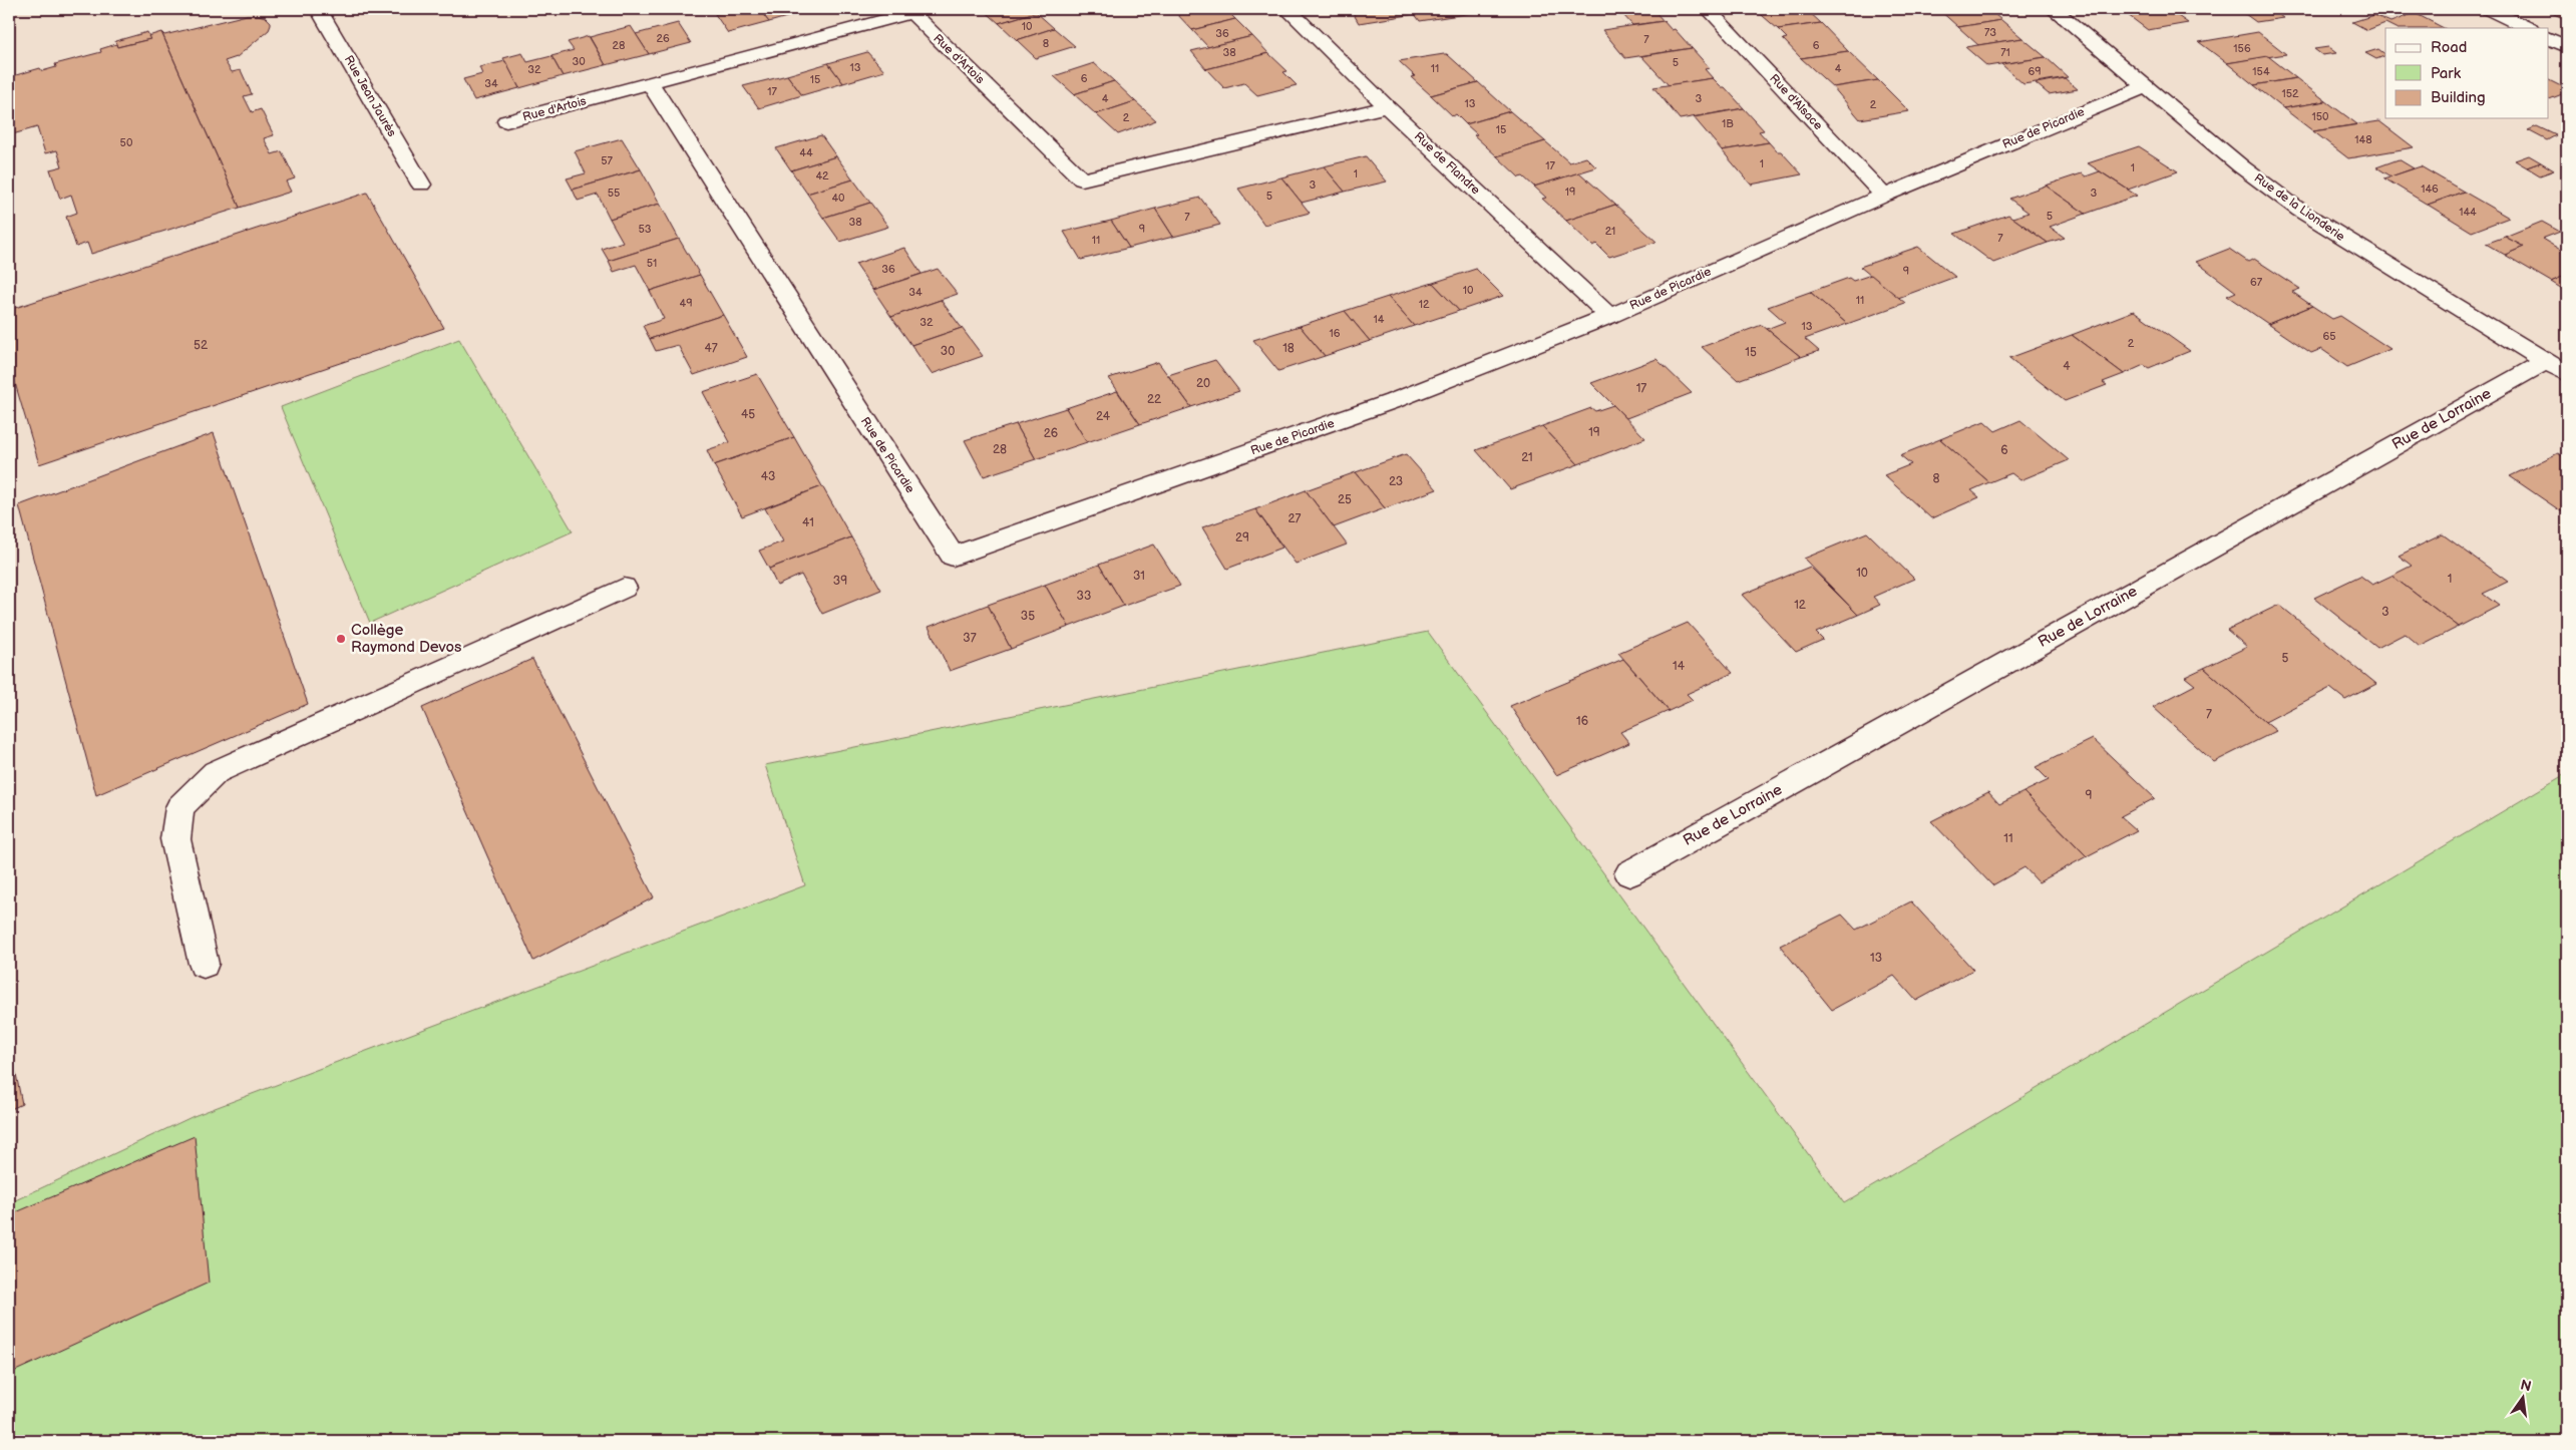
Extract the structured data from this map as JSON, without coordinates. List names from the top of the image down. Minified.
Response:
{"streets":{"street":["Rue d'Artois","Rue Jean Jaurès","Rue d'Alsace","Rue de Picardie","Rue de Flandre","Rue de la Lionderie","Rue de Lorraine"]},"crossings":[["Rue d'Artois","Rue de Picardie"],["Rue d'Artois","Rue de Flandre"],["Rue d'Alsace","Rue de Picardie"],["Rue de Picardie","Rue de Flandre"],["Rue de Picardie","Rue de la Lionderie"],["Rue de la Lionderie","Rue de Lorraine"]],"places":["Collège Raymond Devos"],"house_numbers":["10","73","36","26","7","8","28","6","156","38","71","30","5","13","11","4","32","69","154","6","15","34","17","152","4","3","13","2","150","2","1B","15","148","50","44","57","1","17","1","1","42","3","146","19","55","3","5","40","144","5","7","38","53","9","21","7","11","51","36","9","67","10","34","11","49","12","14","32","13","16","65","2","52","47","18","30","15","4","20","17","22","45","24","19","26","28","6","21","43","8","23","25","27","41","29","10","31","1","39","33","12","3","35","37","5","14","7","16","9","11","13"],"legend":["Road","Park","Building"],"north":"top"}
